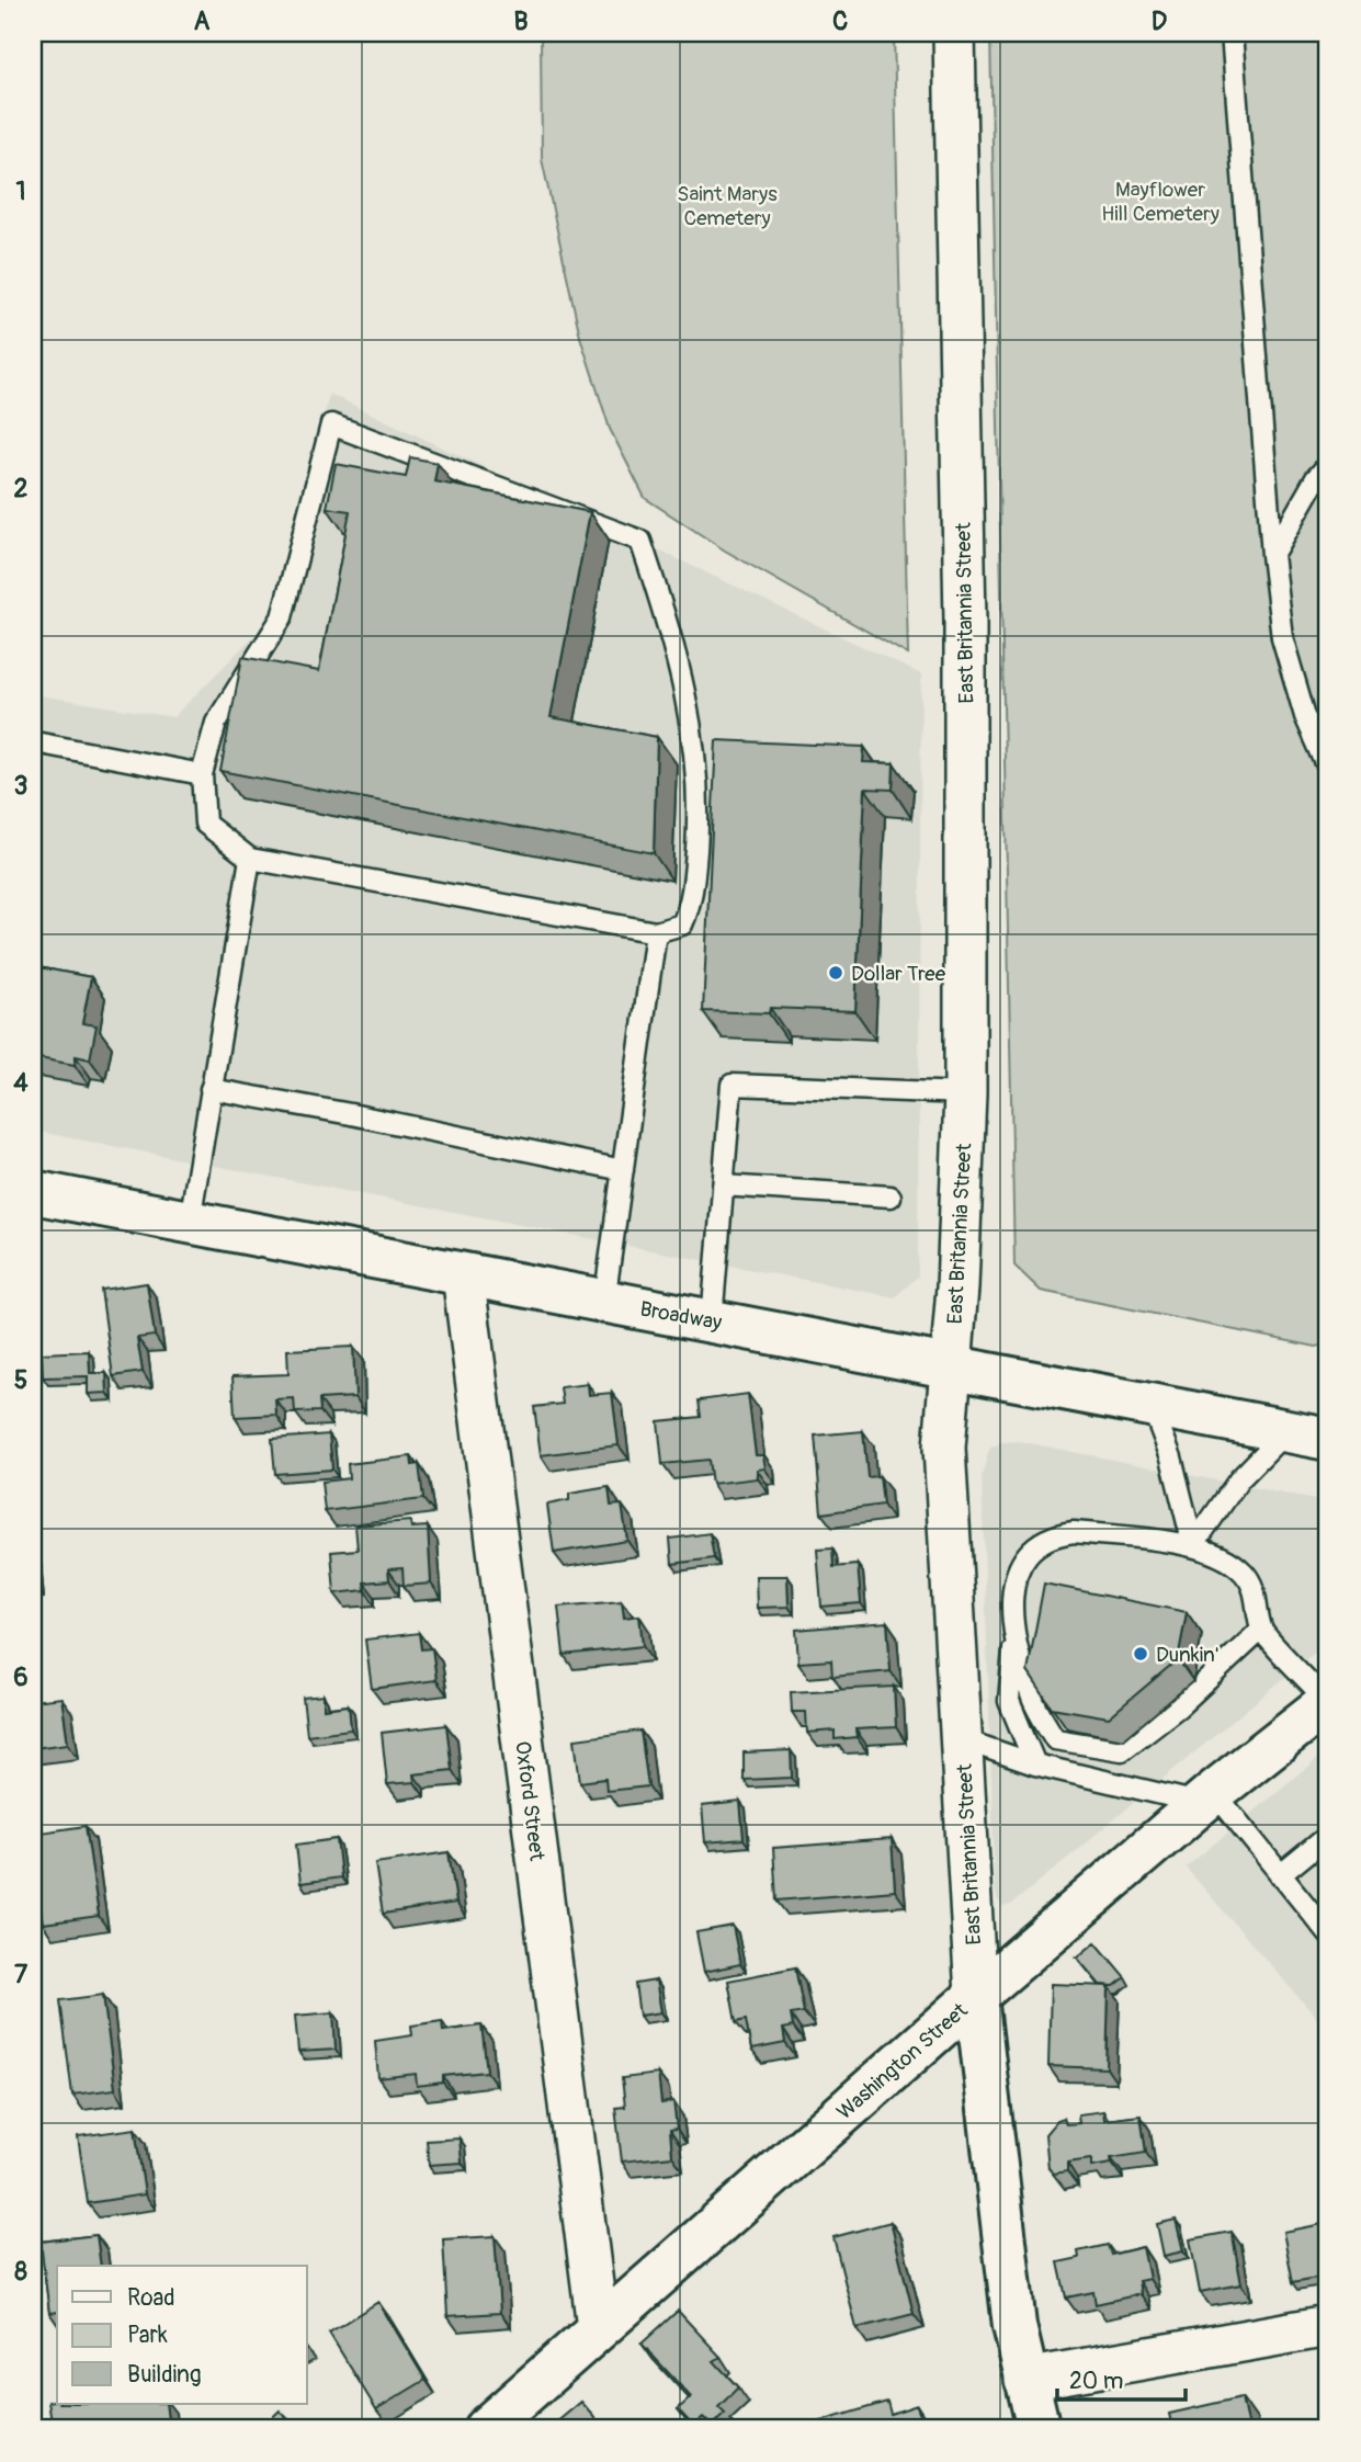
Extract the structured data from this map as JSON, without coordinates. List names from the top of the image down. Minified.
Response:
{"streets":{"street":["East Britannia Street","Broadway","Oxford Street","Washington Street"]},"crossings":[["East Britannia Street","Broadway"],["East Britannia Street","Washington Street"],["Broadway","Oxford Street"],["Oxford Street","Washington Street"]],"parks":["Mayflower Hill Cemetery","Saint Marys Cemetery"],"places":["Dollar Tree","Dunkin'"],"legend":["Road","Park","Building"],"scale_bar":"20 m","grid":{"columns":["A","B","C","D"],"rows":["1","2","3","4","5","6","7","8"]}}
